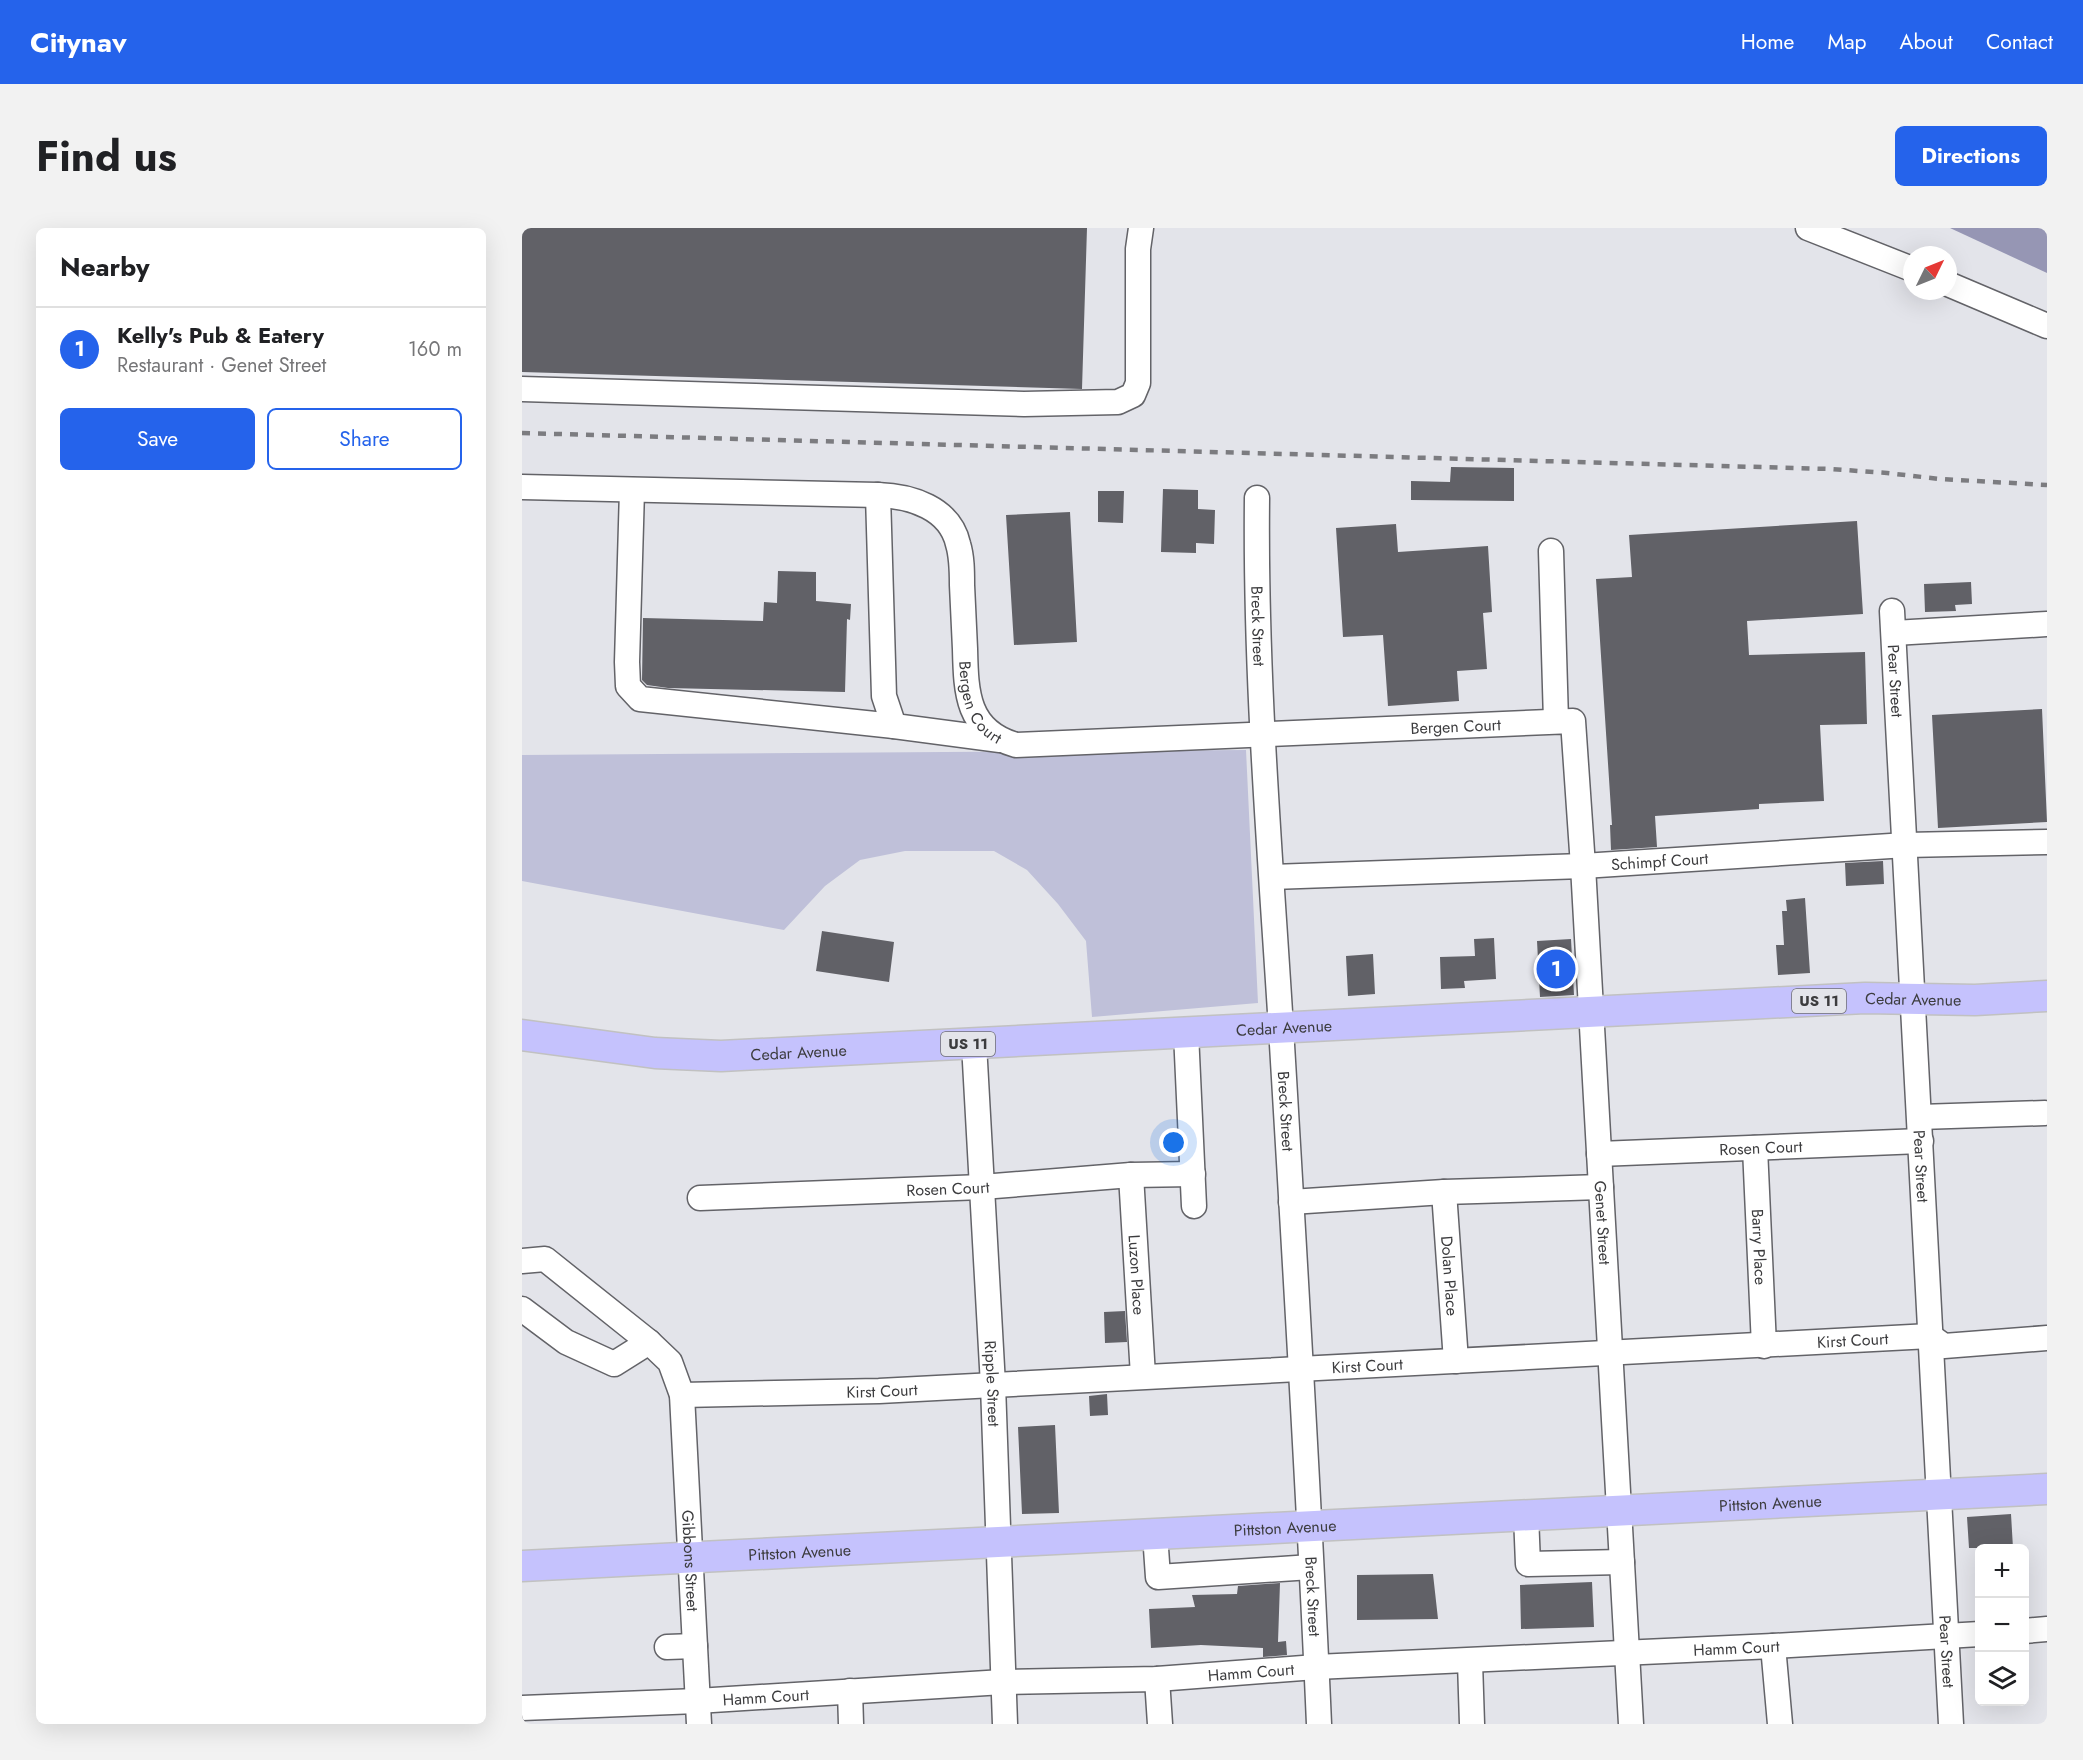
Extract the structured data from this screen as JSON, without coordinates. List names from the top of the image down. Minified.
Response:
{"streets":{"main road":["Cedar Avenue","US 11","Pittston Avenue"],"street":["Breck Street","Pear Street","Bergen Court","Schimpf Court","Rosen Court","Genet Street","Barry Place","Luzon Place","Dolan Place","Kirst Court","Ripple Street","Gibbons Street","Hamm Court"]},"crossings":[["Breck Street","Bergen Court"],["Breck Street","Schimpf Court"],["Breck Street","Cedar Avenue"],["Breck Street","Kirst Court"],["Breck Street","Pittston Avenue"],["Breck Street","Hamm Court"],["Pear Street","Schimpf Court"],["Pear Street","Cedar Avenue"],["Pear Street","Rosen Court"],["Pear Street","Kirst Court"],["Pear Street","Pittston Avenue"],["Pear Street","Hamm Court"],["Bergen Court","Genet Street"],["Schimpf Court","Genet Street"],["Cedar Avenue","Genet Street"],["Cedar Avenue","Ripple Street"],["Rosen Court","Genet Street"],["Rosen Court","Barry Place"],["Rosen Court","Luzon Place"],["Rosen Court","Ripple Street"],["Genet Street","Kirst Court"],["Genet Street","Pittston Avenue"],["Genet Street","Hamm Court"],["Barry Place","Kirst Court"],["Luzon Place","Kirst Court"],["Dolan Place","Kirst Court"],["Kirst Court","Ripple Street"],["Kirst Court","Gibbons Street"],["Ripple Street","Pittston Avenue"],["Ripple Street","Hamm Court"],["Pittston Avenue","Gibbons Street"],["Gibbons Street","Hamm Court"]],"north":"top right","page":{"header":"Citynav","nav":["Home","Map","About","Contact"],"title":"Find us","buttons":["Directions",["Save","Share"]],"heading":"Nearby","list":[{"mark":"1","name":"Kelly's Pub & Eatery","note":"Restaurant · Genet Street","value":"160 m"}],"pins":"1","map_buttons":["+","−"]}}
